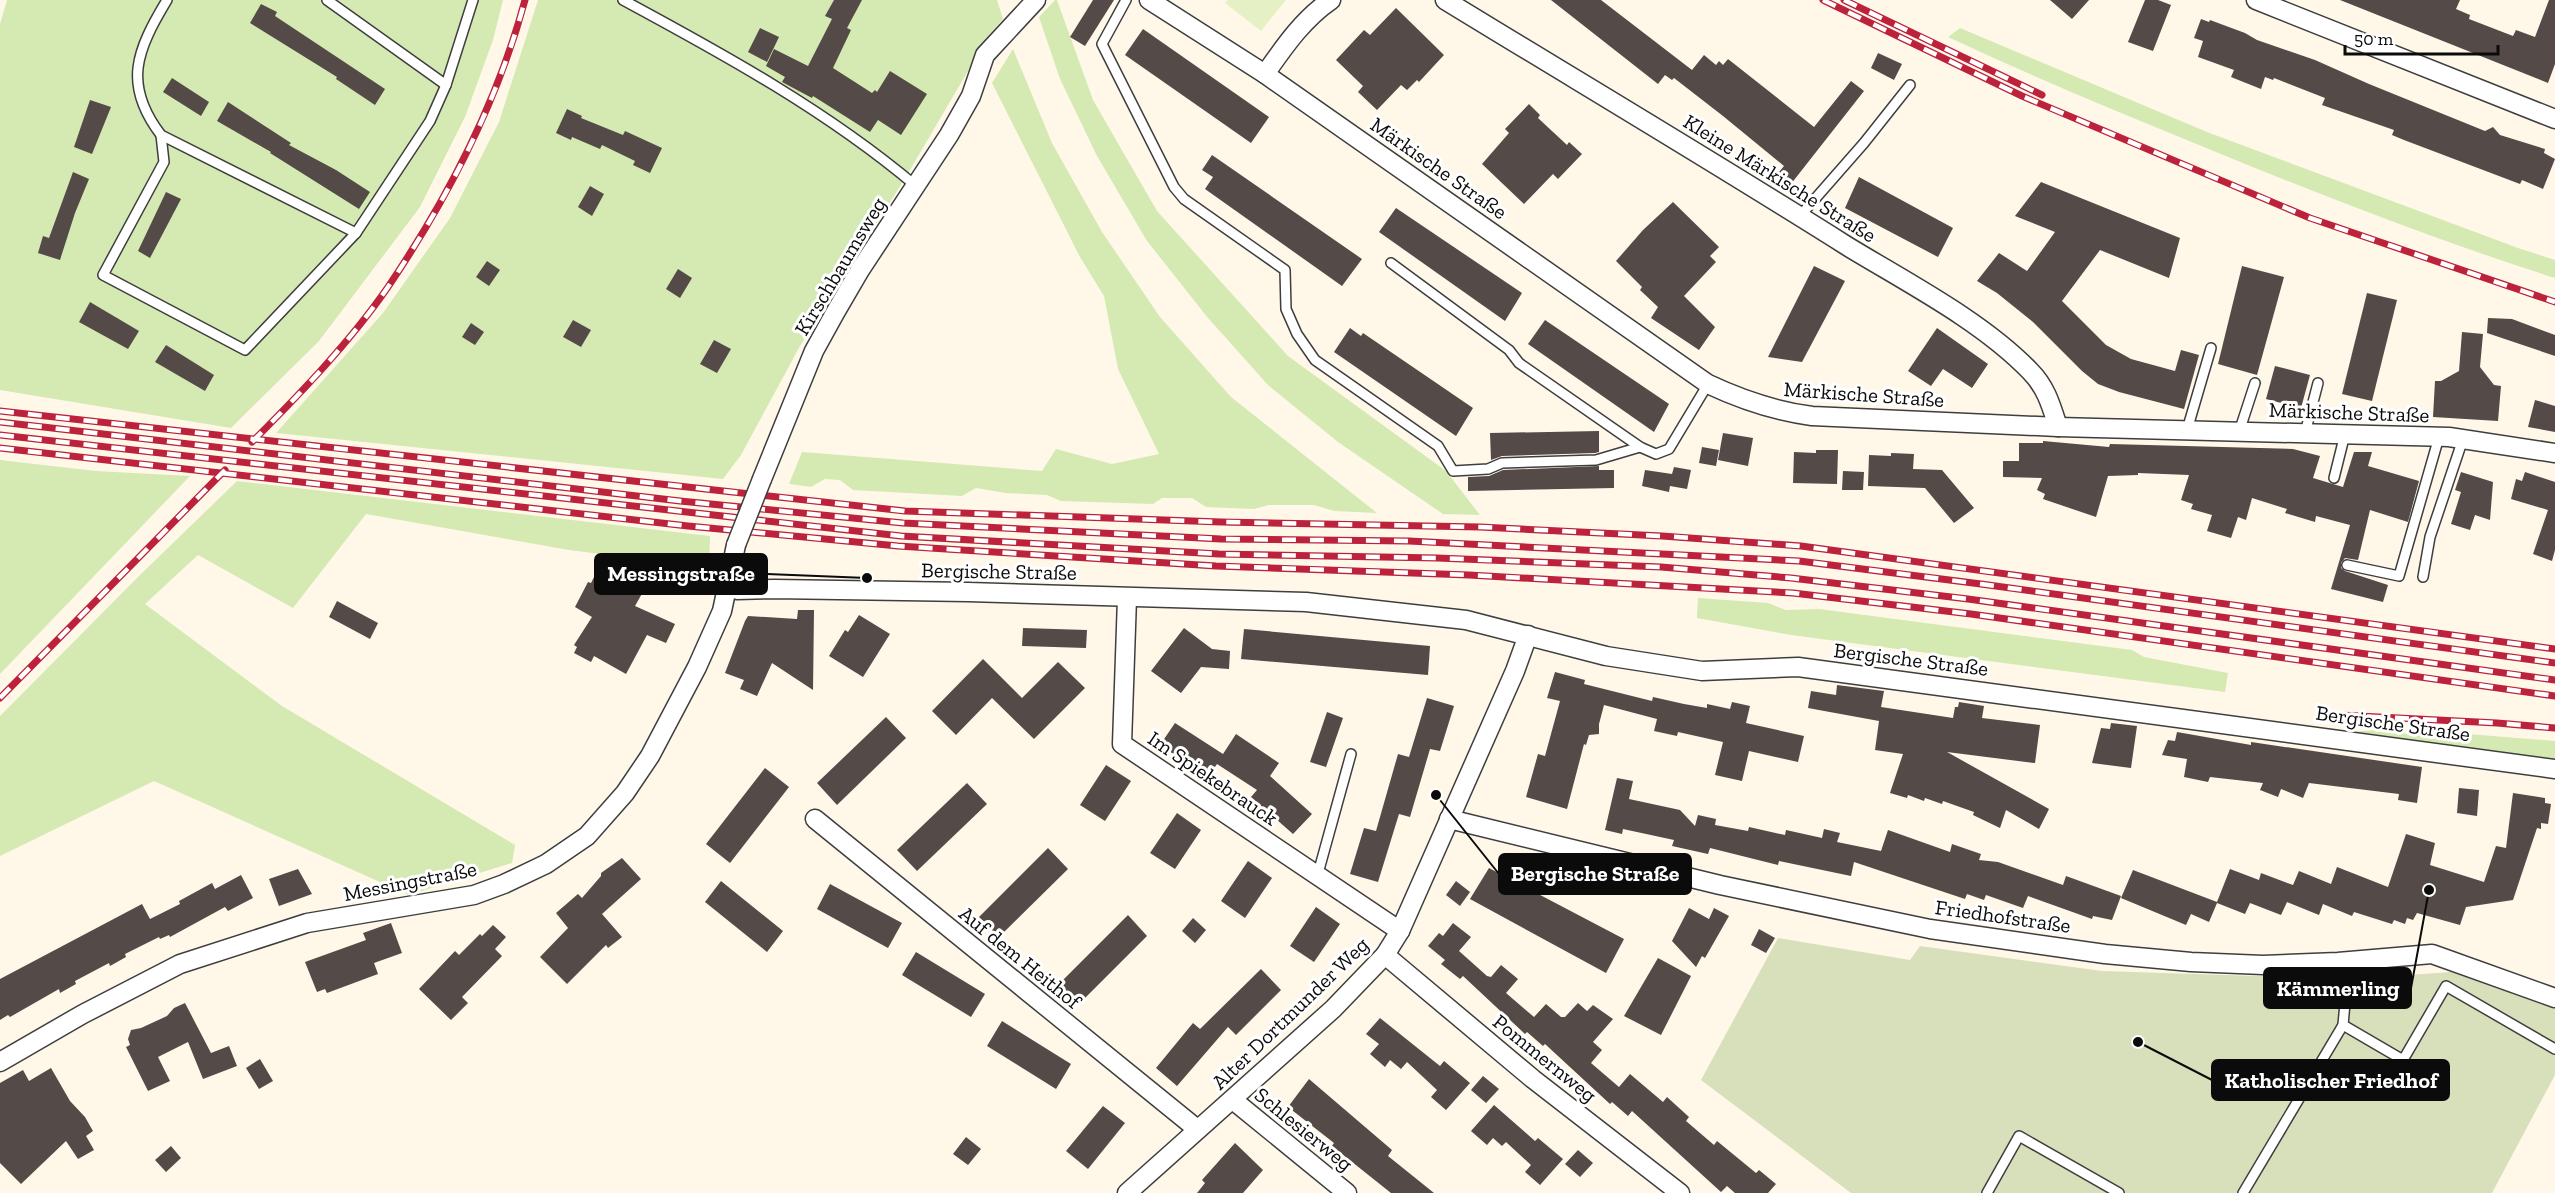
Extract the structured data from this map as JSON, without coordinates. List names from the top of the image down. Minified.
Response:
{"streets":{"street":["Märkische Straße","Kleine Märkische Straße","Kirschbaumsweg","Bergische Straße","Im Spiekebrauck","Messingstraße","Friedhofstraße","Auf dem Heithof","Alter Dortmunder Weg","Pommernweg","Schlesierweg"]},"crossings":[["Märkische Straße","Kleine Märkische Straße"],["Kirschbaumsweg","Bergische Straße"],["Kirschbaumsweg","Messingstraße"],["Bergische Straße","Im Spiekebrauck"],["Bergische Straße","Messingstraße"],["Bergische Straße","Alter Dortmunder Weg"],["Im Spiekebrauck","Alter Dortmunder Weg"],["Friedhofstraße","Alter Dortmunder Weg"],["Auf dem Heithof","Alter Dortmunder Weg"],["Alter Dortmunder Weg","Pommernweg"],["Alter Dortmunder Weg","Schlesierweg"]],"places":["Messingstraße","Bergische Straße","Kämmerling","Katholischer Friedhof"],"scale_bar":"50 m"}
